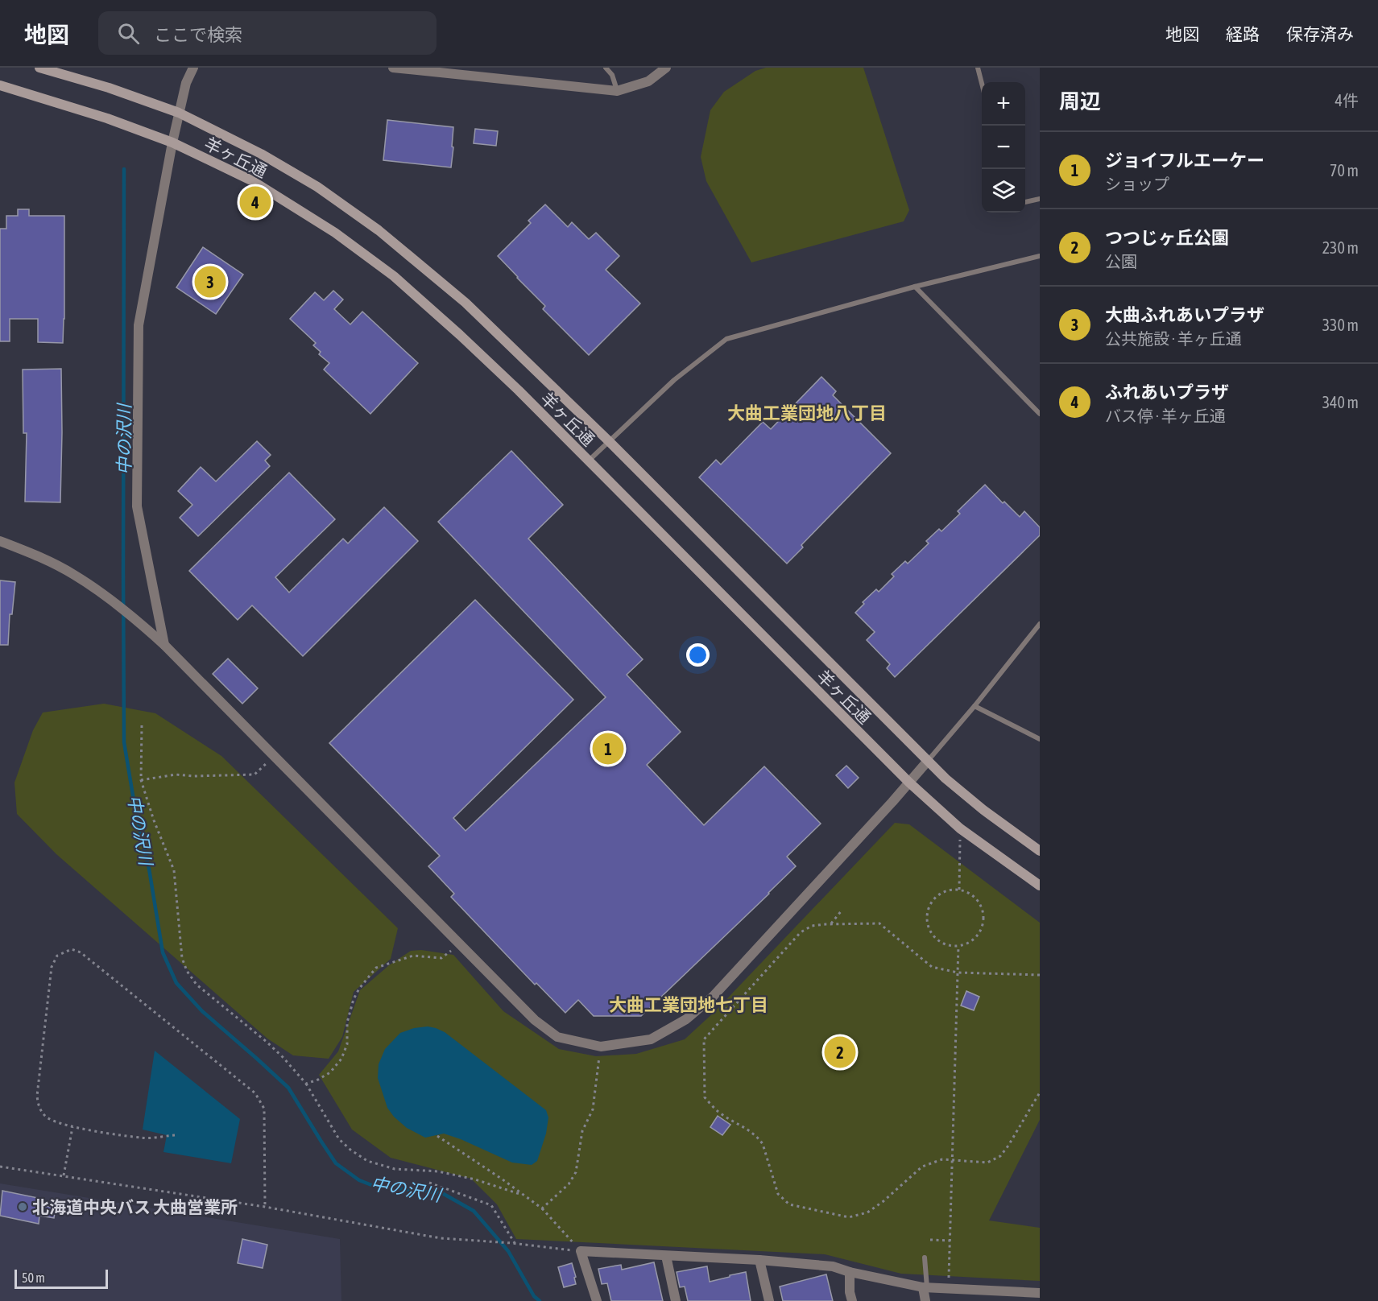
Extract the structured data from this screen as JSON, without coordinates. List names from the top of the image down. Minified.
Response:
{"streets":{"main road":["羊ヶ丘通"]},"districts":["大曲工業団地八丁目","大曲工業団地七丁目"],"water":["中の沢川"],"places":["北海道中央バス 大曲営業所"],"scale_bar":"50 m","page":{"header":"地図","search":"ここで検索","nav":["地図","経路","保存済み"],"heading":["周辺","4件"],"map_buttons":["+","−"],"list":[{"mark":"1","name":"ジョイフルエーケー","note":"ショップ","value":"70 m"},{"mark":"2","name":"つつじヶ丘公園","note":"公園","value":"230 m"},{"mark":"3","name":"大曲ふれあいプラザ","note":"公共施設 · 羊ヶ丘通","value":"330 m"},{"mark":"4","name":"ふれあいプラザ","note":"バス停 · 羊ヶ丘通","value":"340 m"}],"pins":["4","3","1","2"],"scale":"50 m"}}
